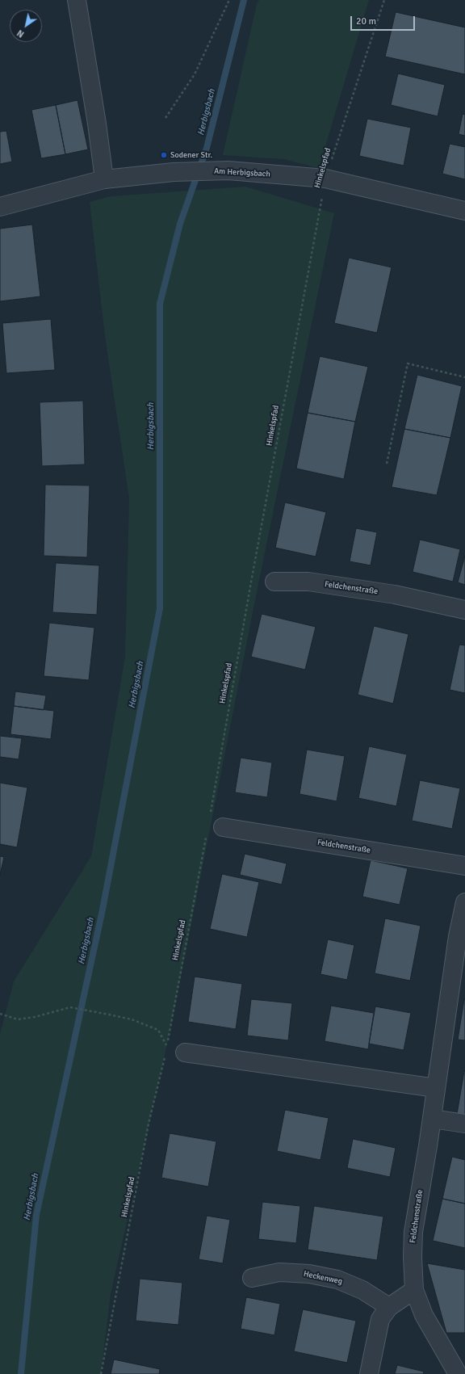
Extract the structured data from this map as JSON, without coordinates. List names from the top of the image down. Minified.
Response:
{"streets":{"street":["Am Herbigsbach","Feldchenstraße","Heckenweg"],"path":["Hinkelspfad"]},"crossings":[["Hinkelspfad","Am Herbigsbach"]],"water":["Herbigsbach"],"places":["Sodener Str."],"scale_bar":"20 m","north":"bottom left"}
